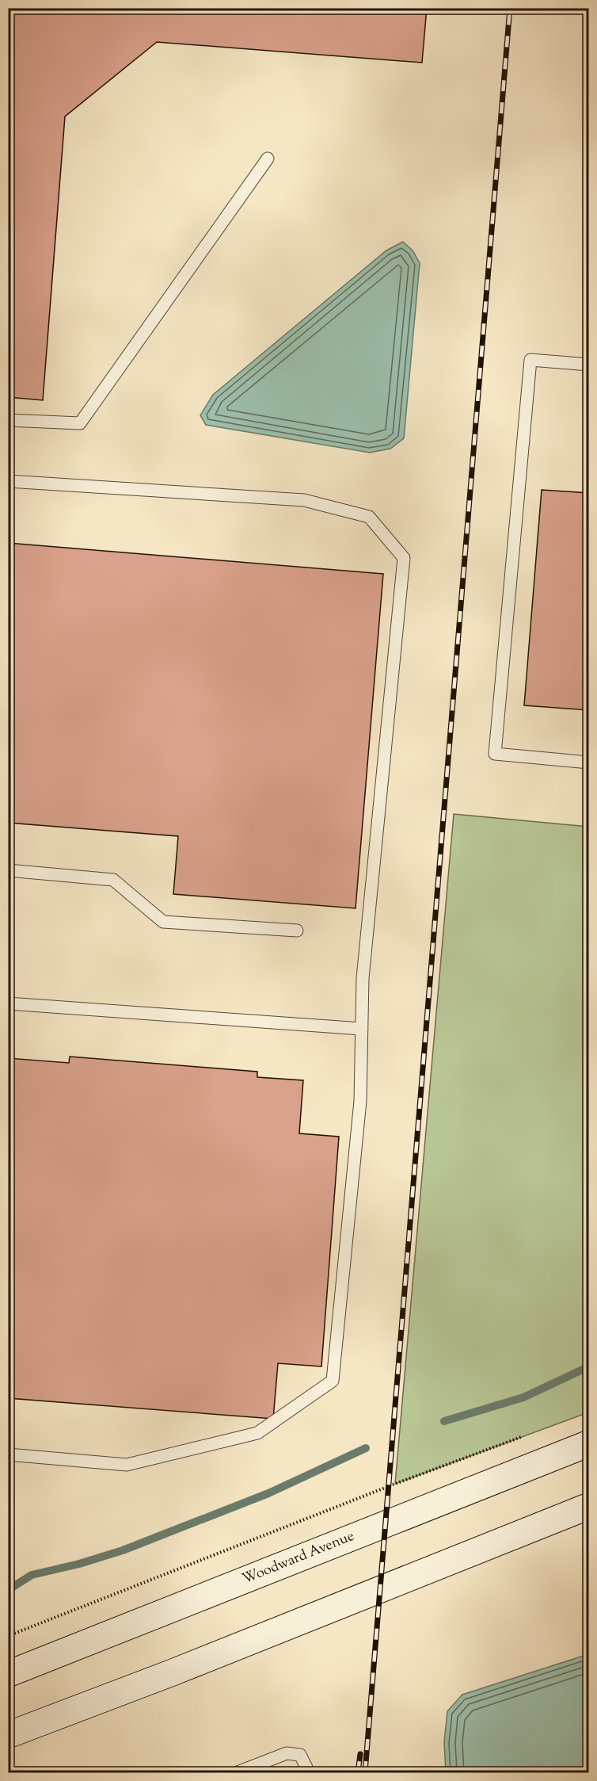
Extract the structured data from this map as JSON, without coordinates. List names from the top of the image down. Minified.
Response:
{"streets":{"street":["Woodward Avenue"]}}
